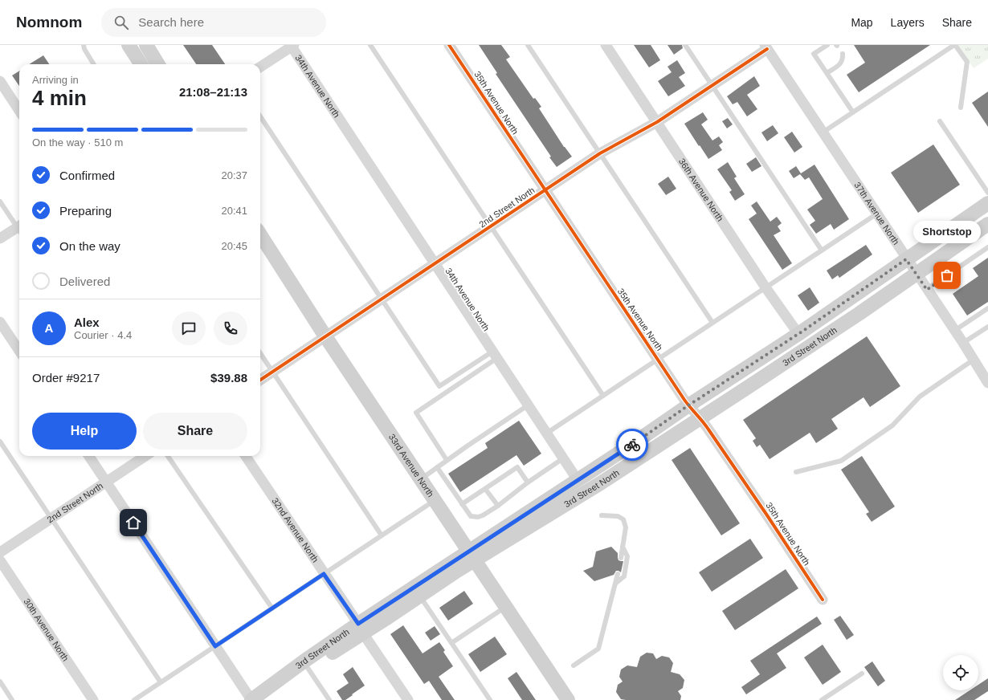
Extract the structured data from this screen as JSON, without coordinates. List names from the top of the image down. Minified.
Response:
{"streets":{"main road":["3rd Street North","33rd Avenue North"],"street":["34th Avenue North","35th Avenue North","36th Avenue North","2nd Street North","37th Avenue North","32nd Avenue North","30th Avenue North"]},"crossings":[["34th Avenue North","2nd Street North"],["34th Avenue North","3rd Street North"],["35th Avenue North","2nd Street North"],["35th Avenue North","3rd Street North"],["36th Avenue North","2nd Street North"],["36th Avenue North","3rd Street North"],["2nd Street North","37th Avenue North"],["2nd Street North","33rd Avenue North"],["37th Avenue North","3rd Street North"],["3rd Street North","33rd Avenue North"],["3rd Street North","32nd Avenue North"]],"places":["Shortstop"],"page":{"header":"Nomnom","search":"Search here","nav":["Map","Layers","Share"],"heading":["4 min","Arriving in","21:08–21:13"],"panel":["Alex","Courier · 4.4","Order #9217","$39.88"],"bar":"On the way · 510 m","list":[["Confirmed","20:37"],["Preparing","20:41"],["On the way","20:45"],"Delivered"],"bubble":"Shortstop","round":"A","buttons":["Help","Share"]}}
